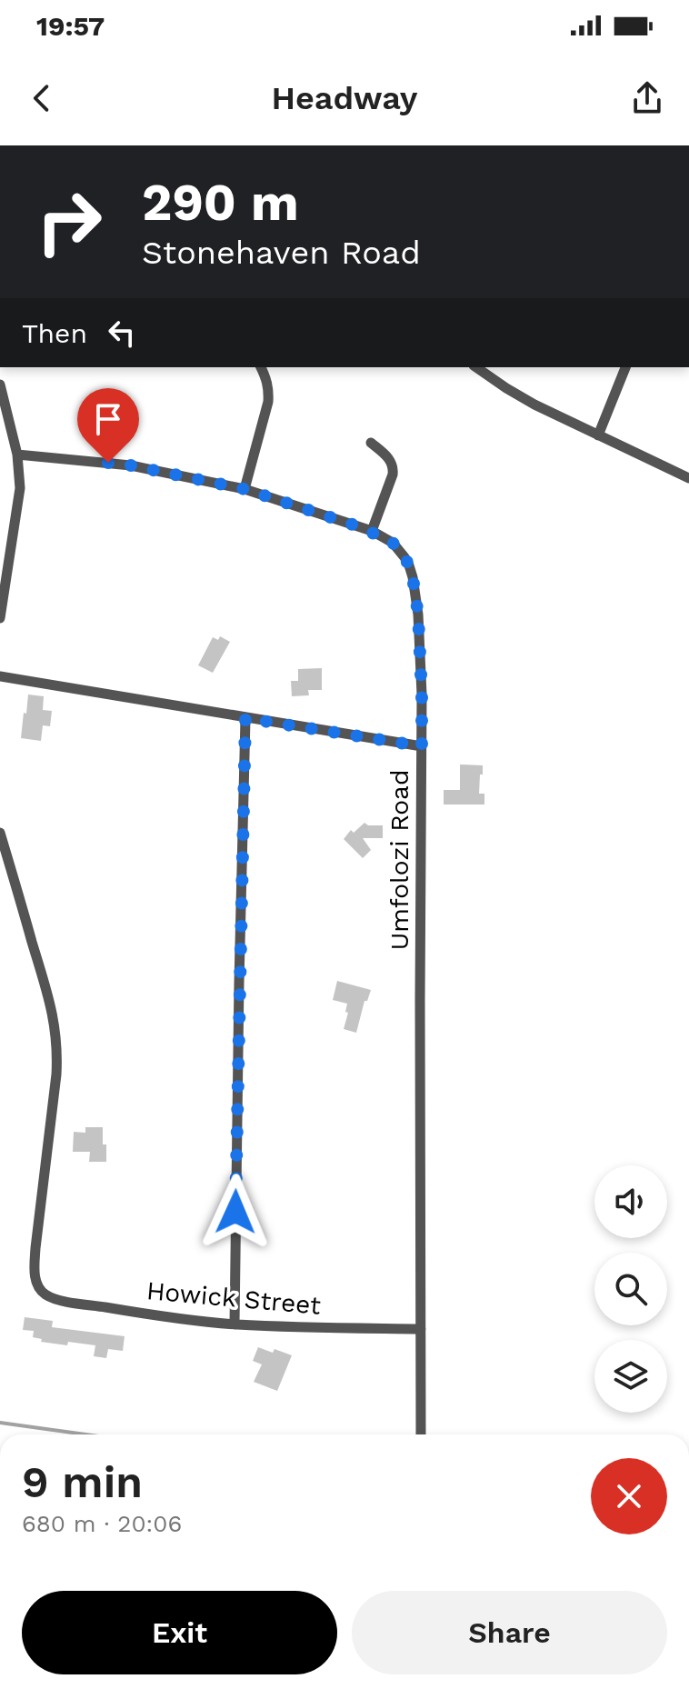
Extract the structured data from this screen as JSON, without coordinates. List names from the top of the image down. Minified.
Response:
{"streets":{"street":["Umfolozi Road","Howick Street"]},"crossings":[["Umfolozi Road","Howick Street"]],"page":{"status":"19:57","header":"Headway","turn":["290 m","Stonehaven Road"],"then":"Then","heading":["9 min","680 m · 20:06"],"buttons":["Exit","Share"]}}
